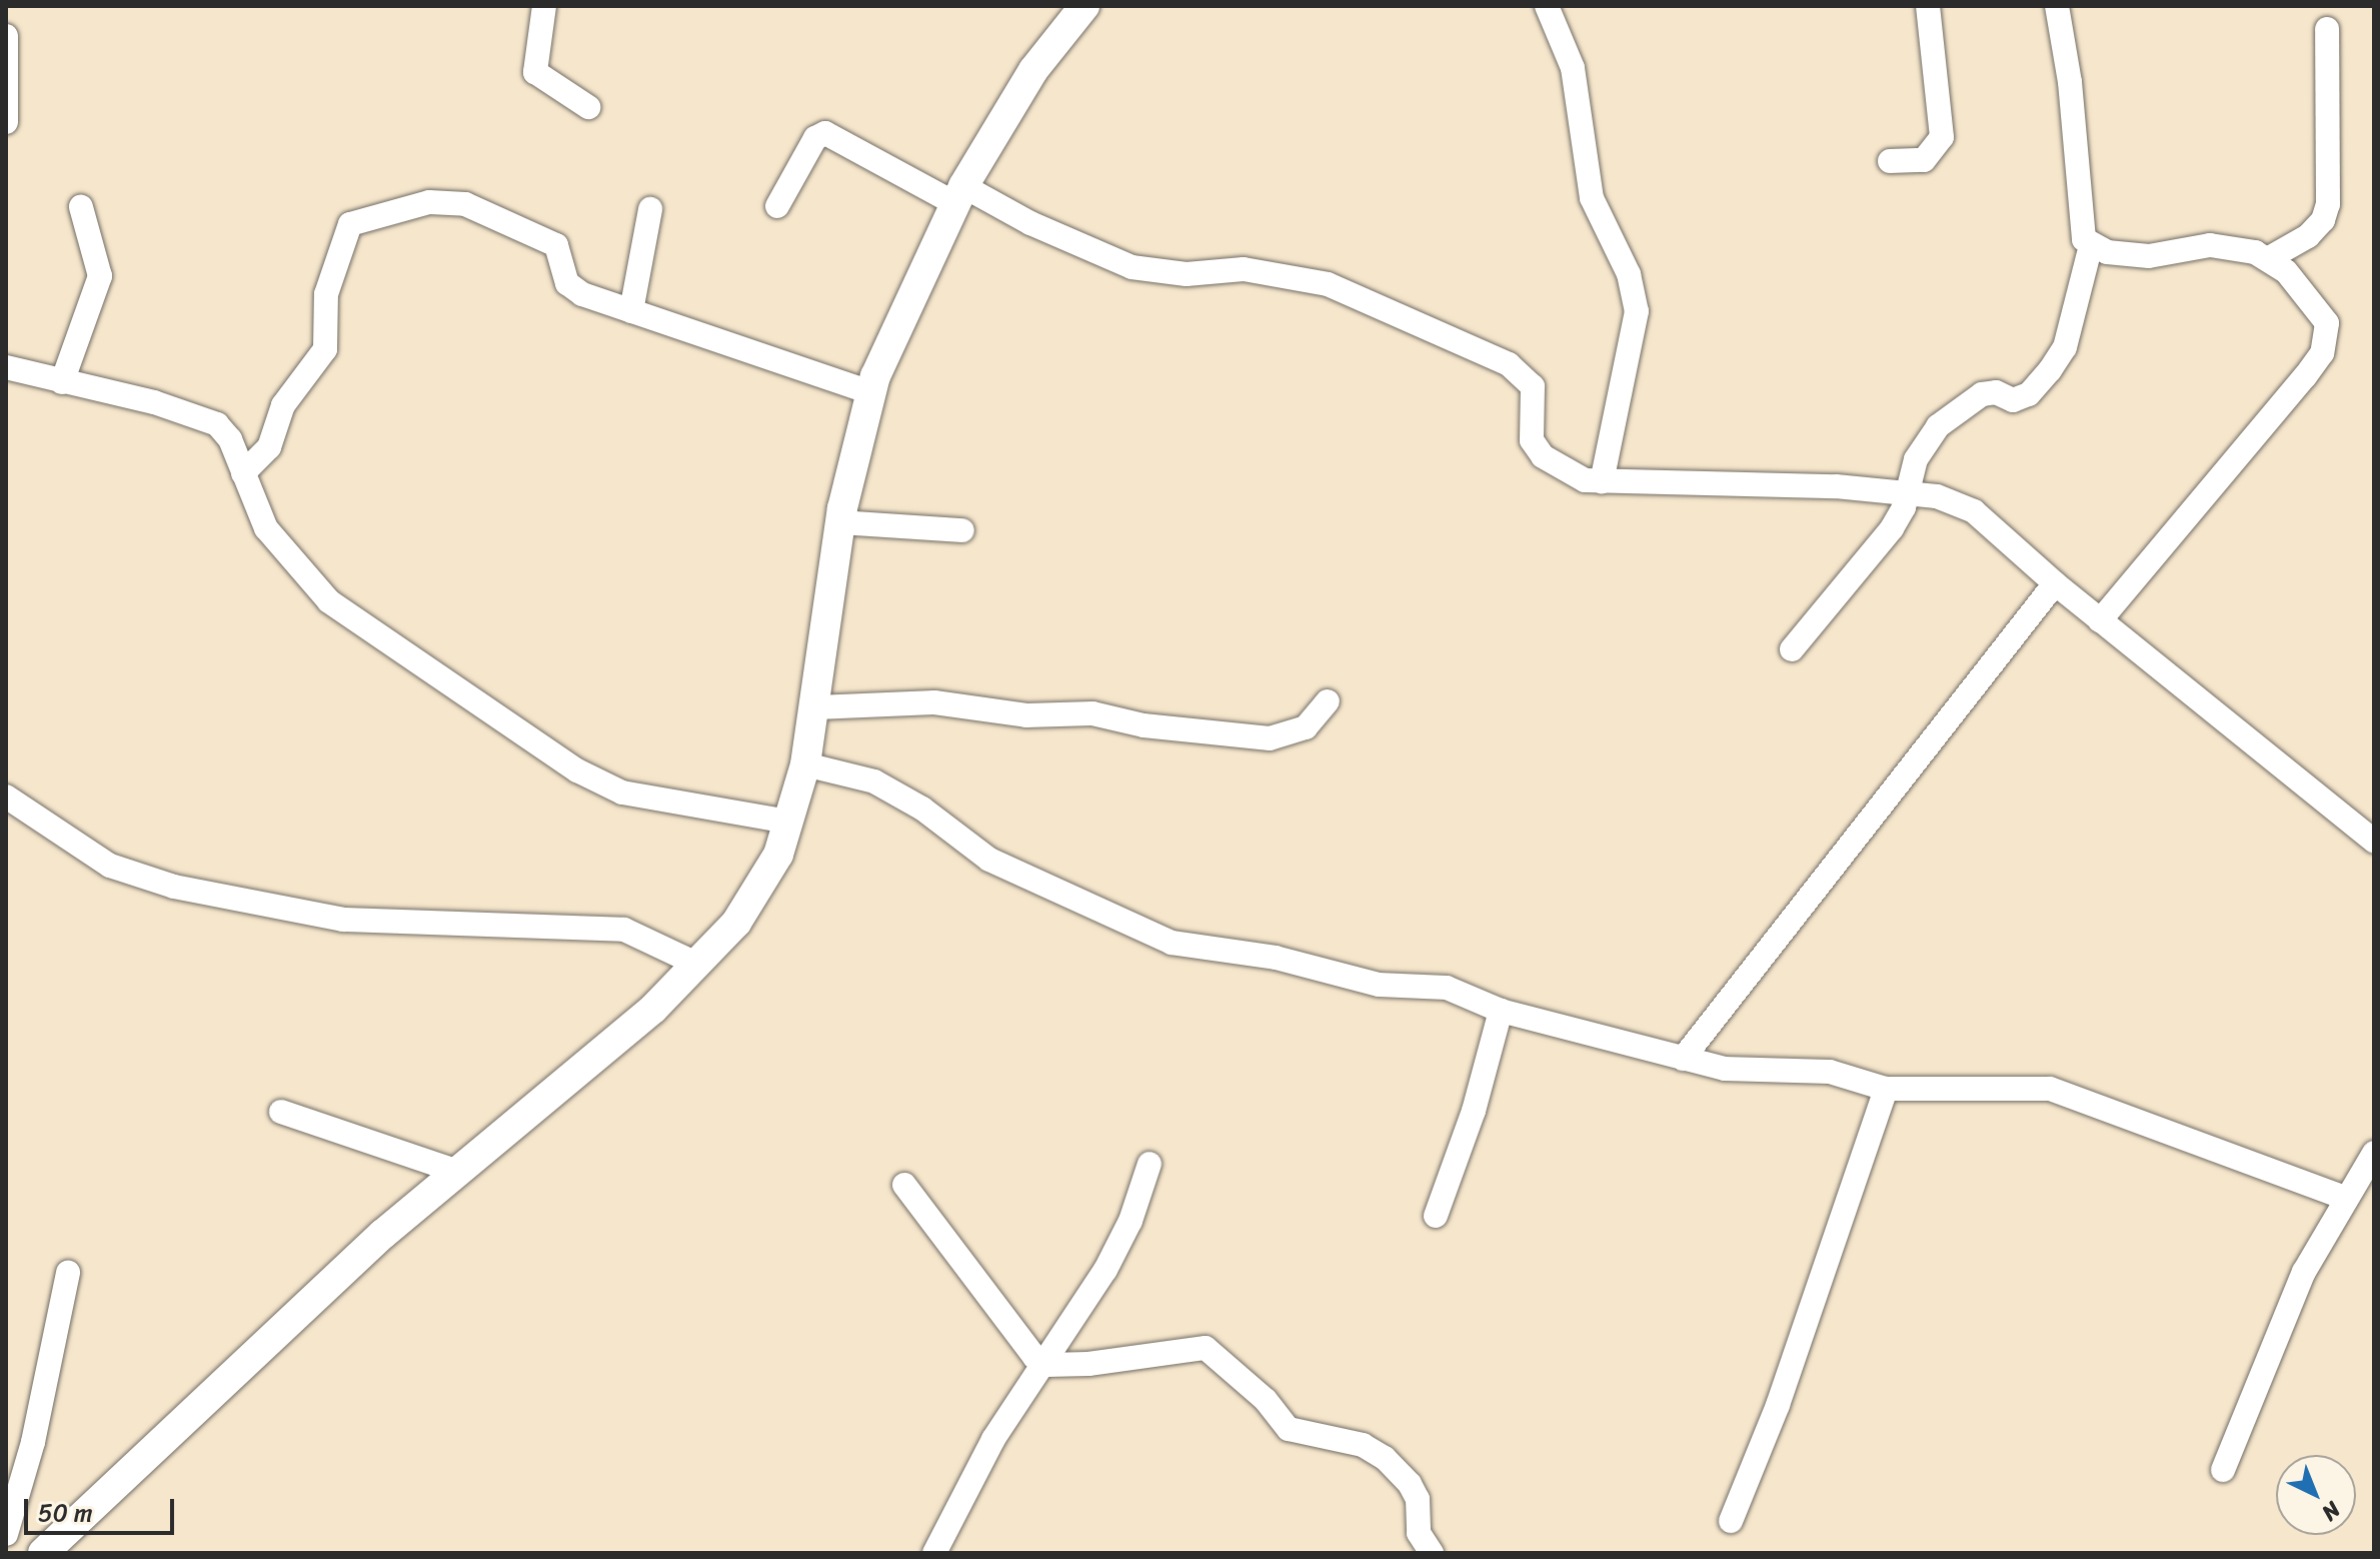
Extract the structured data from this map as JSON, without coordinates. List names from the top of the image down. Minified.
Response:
{"scale_bar":"50 m","north":"bottom right"}
